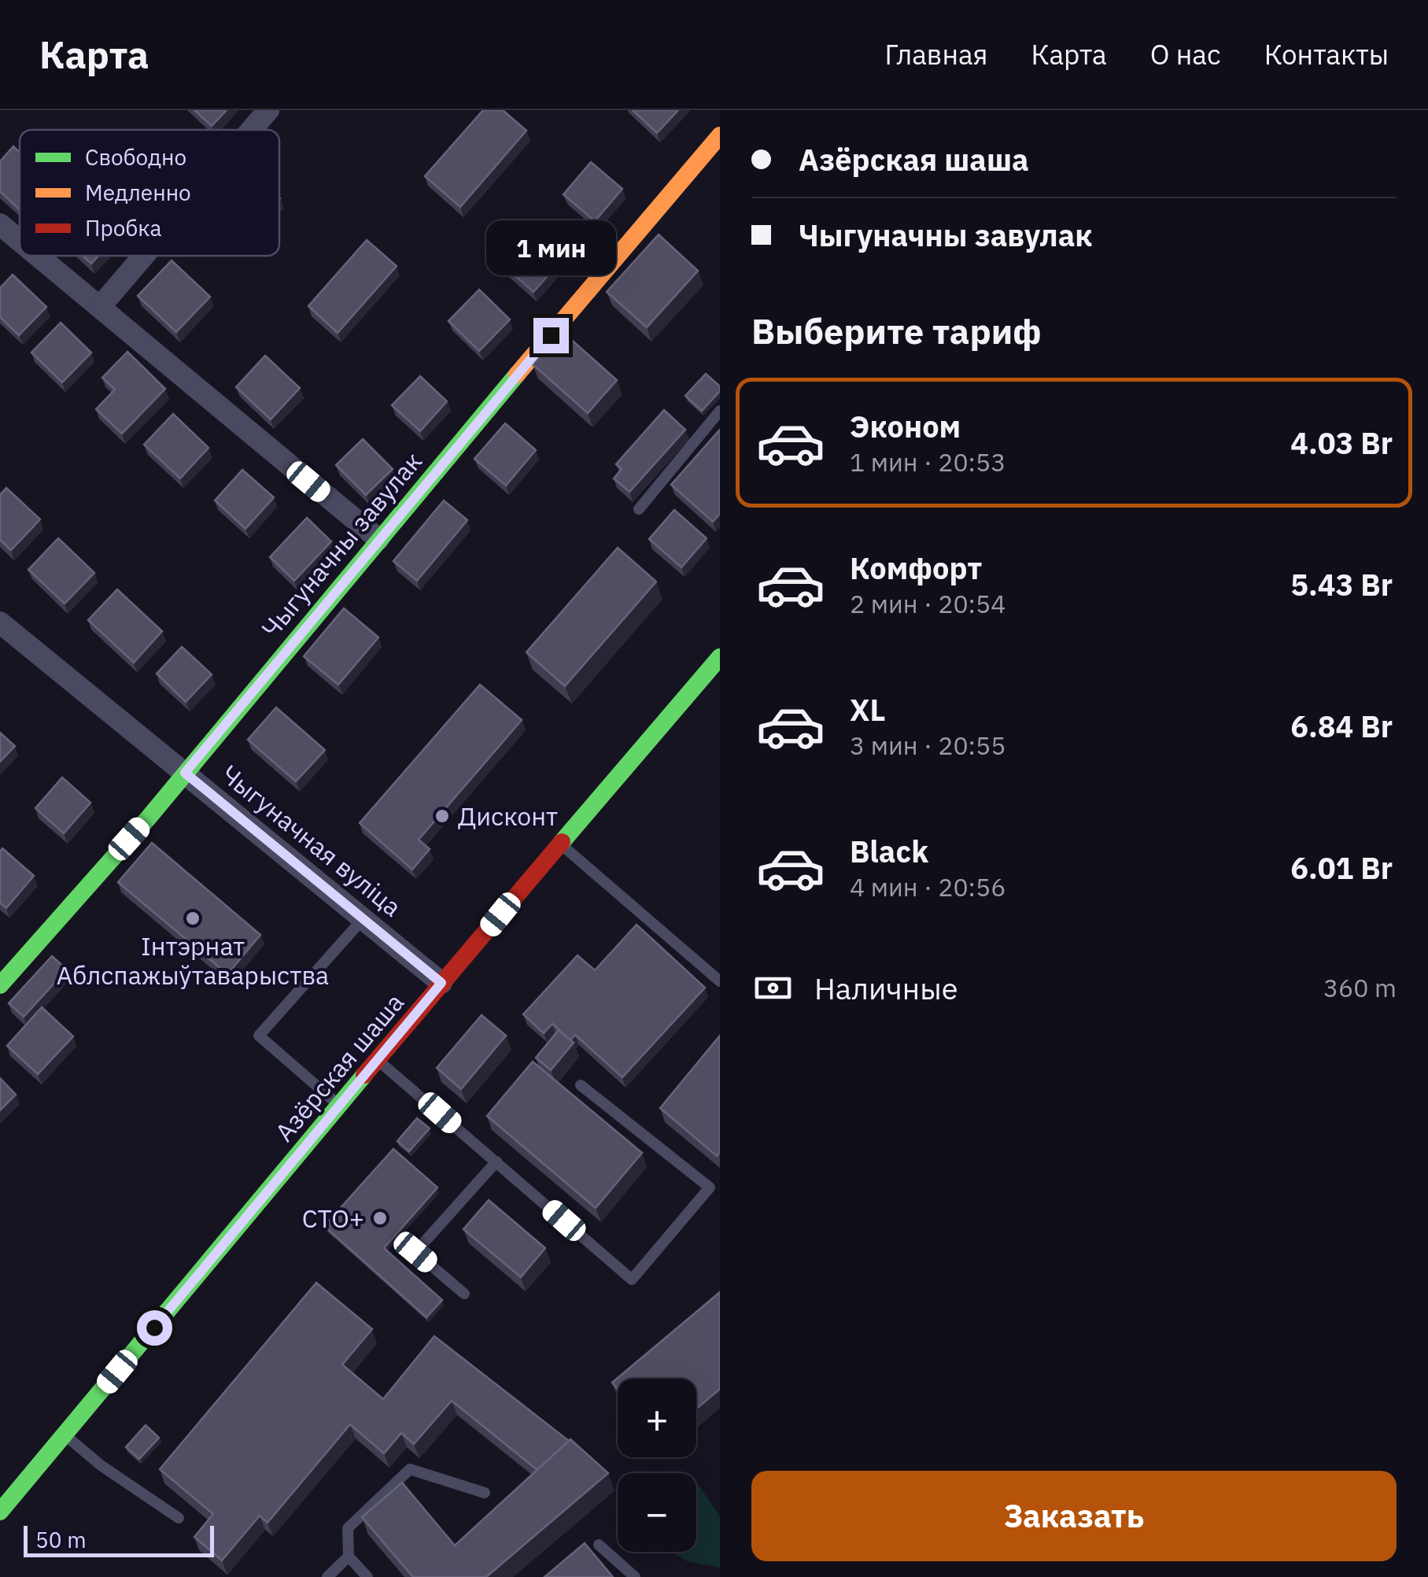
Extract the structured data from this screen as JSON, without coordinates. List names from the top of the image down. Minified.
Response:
{"streets":{"main road":["Чыгуначны завулак","Азёрская шаша"],"street":["Чыгуначная вуліца"]},"crossings":[["Чыгуначны завулак","Чыгуначная вуліца"],["Чыгуначная вуліца","Азёрская шаша"]],"places":["Дисконт","Інтэрнат Аблспажыўтаварыства","СТО+"],"legend":["Свободно","Медленно","Пробка"],"scale_bar":"50 m","page":{"header":"Карта","nav":["Главная","Карта","О нас","Контакты"],"banner":["Азёрская шаша","Чыгуначны завулак"],"bubble":"1 мин","heading":"Выберите тариф","list":[{"name":"Эконом","note":"1 мин · 20:53","value":"4.03 Br"},{"name":"Комфорт","note":"2 мин · 20:54","value":"5.43 Br"},{"name":"XL","note":"3 мин · 20:55","value":"6.84 Br"},{"name":"Black","note":"4 мин · 20:56","value":"6.01 Br"}],"pay":["Наличные","360 m"],"map_buttons":["+","−"],"buttons":"Заказать","scale":"50 m"}}
